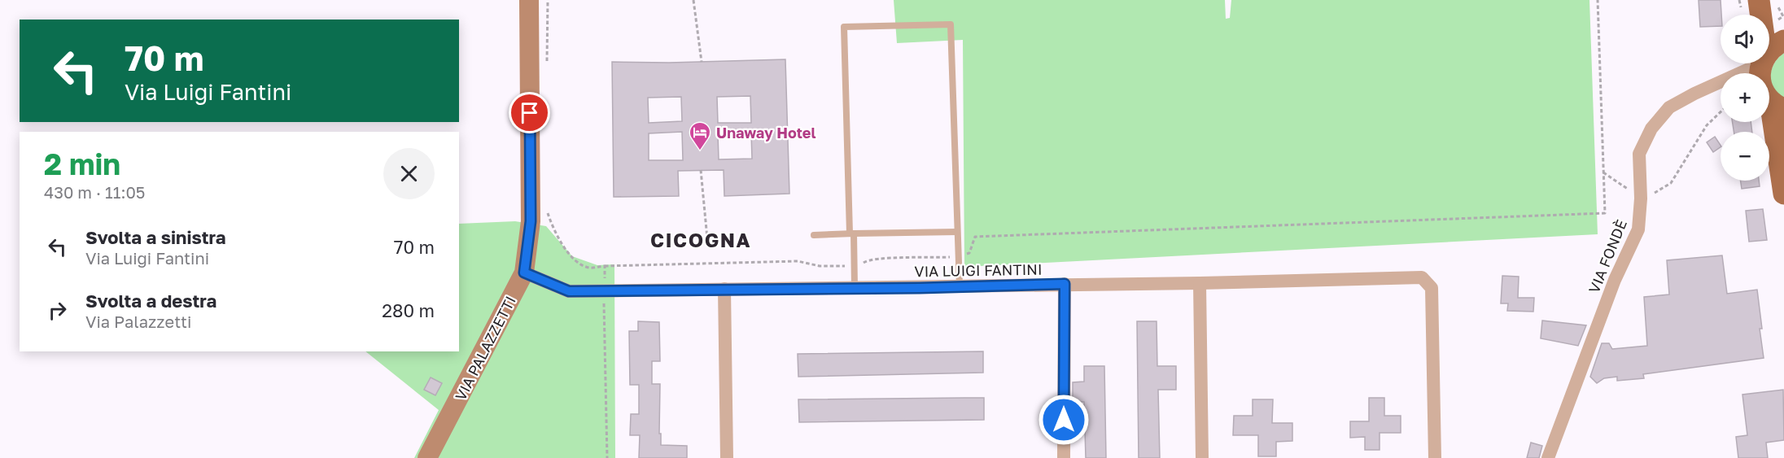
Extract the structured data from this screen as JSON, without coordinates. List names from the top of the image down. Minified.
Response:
{"streets":{"main road":["VIA PALAZZETTI"],"street":["VIA FONDÈ","VIA LUIGI FANTINI"]},"crossings":[["VIA LUIGI FANTINI","VIA PALAZZETTI"]],"districts":["CICOGNA"],"places":{"hotel":["Unaway Hotel"]},"page":{"map_buttons":["+","−"],"turn":["70 m","Via Luigi Fantini"],"heading":["2 min","430 m · 11:05"],"list":[{"name":"Svolta a sinistra","note":"Via Luigi Fantini","value":"70 m"},{"name":"Svolta a destra","note":"Via Palazzetti","value":"280 m"}]}}
